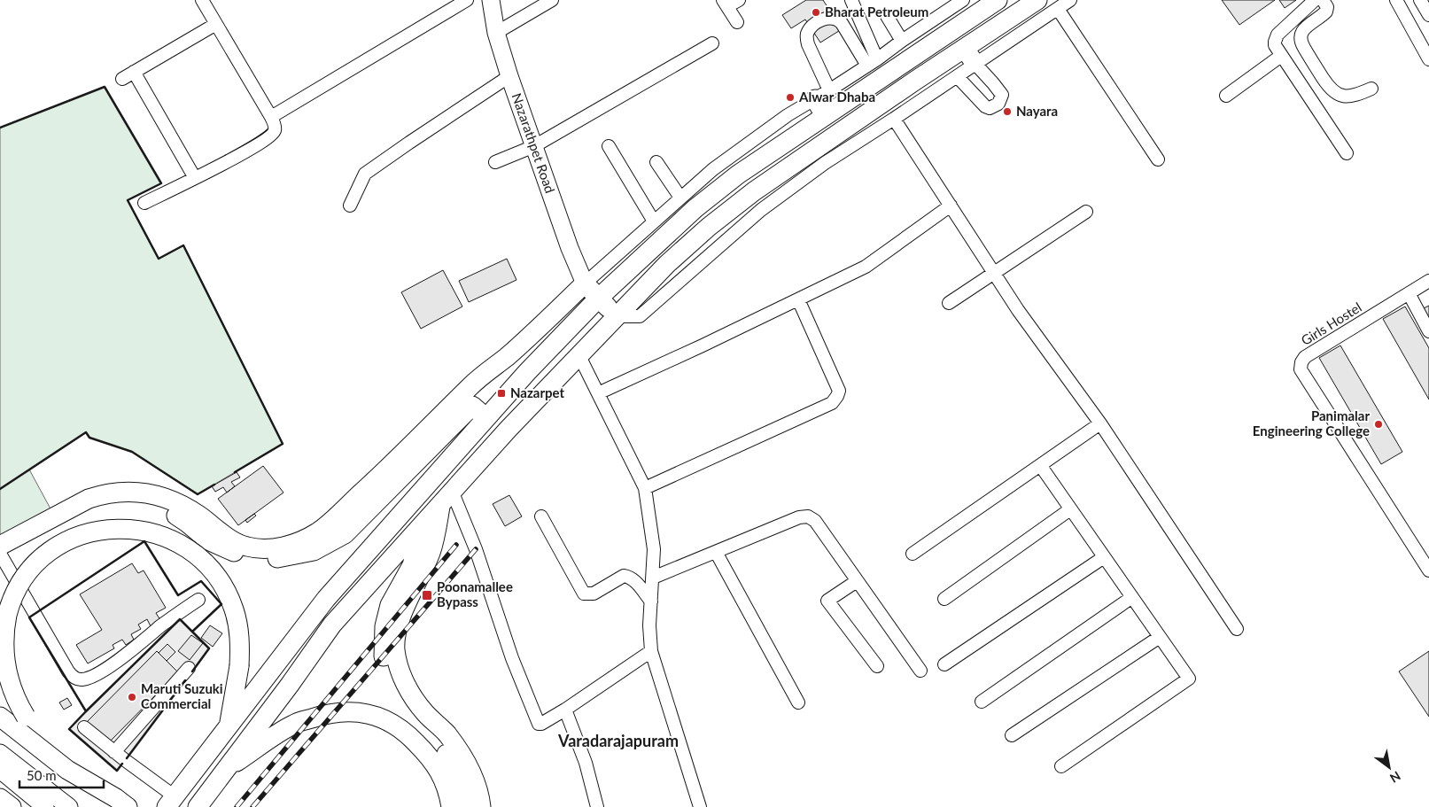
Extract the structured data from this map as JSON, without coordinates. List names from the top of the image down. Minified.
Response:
{"streets":{"main road":["Nazarathpet Road"],"street":["Girls Hostel"]},"districts":["Varadarajapuram"],"places":{"other":["Bharat Petroleum","Alwar Dhaba","Nayara","Panimalar Engineering College","Maruti Suzuki Commercial"],"transit":["Nazarpet","Poonamallee Bypass"]},"scale_bar":"50 m","north":"bottom right"}
